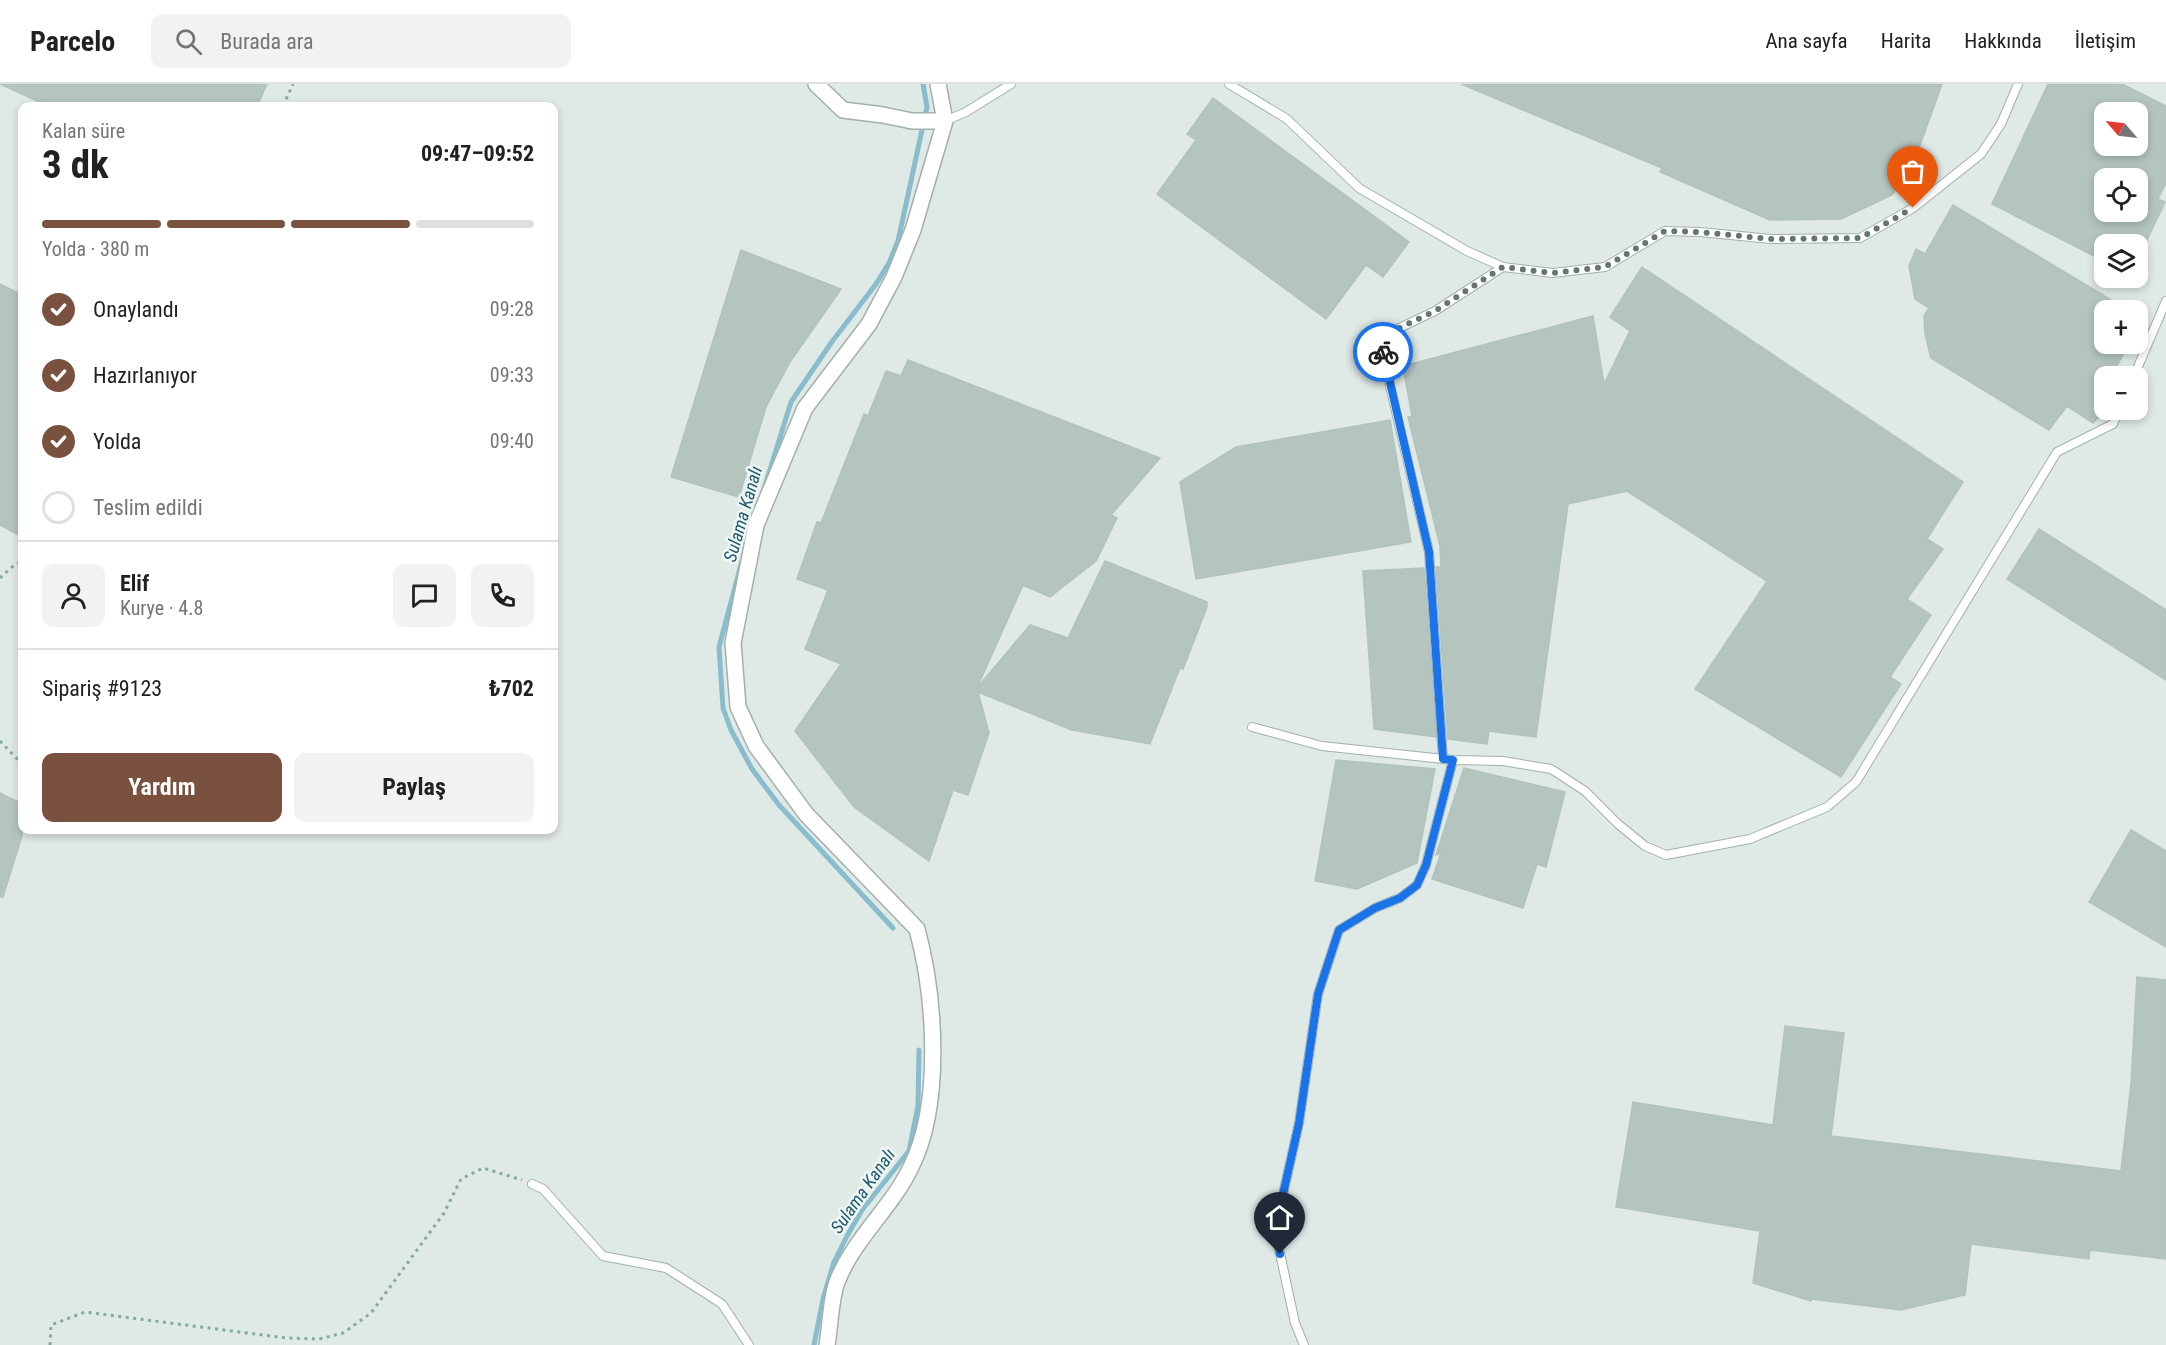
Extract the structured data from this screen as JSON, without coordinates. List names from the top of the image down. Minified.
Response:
{"water":["Sulama Kanalı"],"north":"top left","page":{"header":"Parcelo","search":"Burada ara","nav":["Ana sayfa","Harita","Hakkında","İletişim"],"map_buttons":["+","−"],"heading":["3 dk","Kalan süre","09:47–09:52"],"panel":["Elif","Kurye · 4.8","Sipariş #9123","₺702"],"bar":"Yolda · 380 m","list":[["Onaylandı","09:28"],["Hazırlanıyor","09:33"],["Yolda","09:40"],"Teslim edildi"],"buttons":["Yardım","Paylaş"]}}
